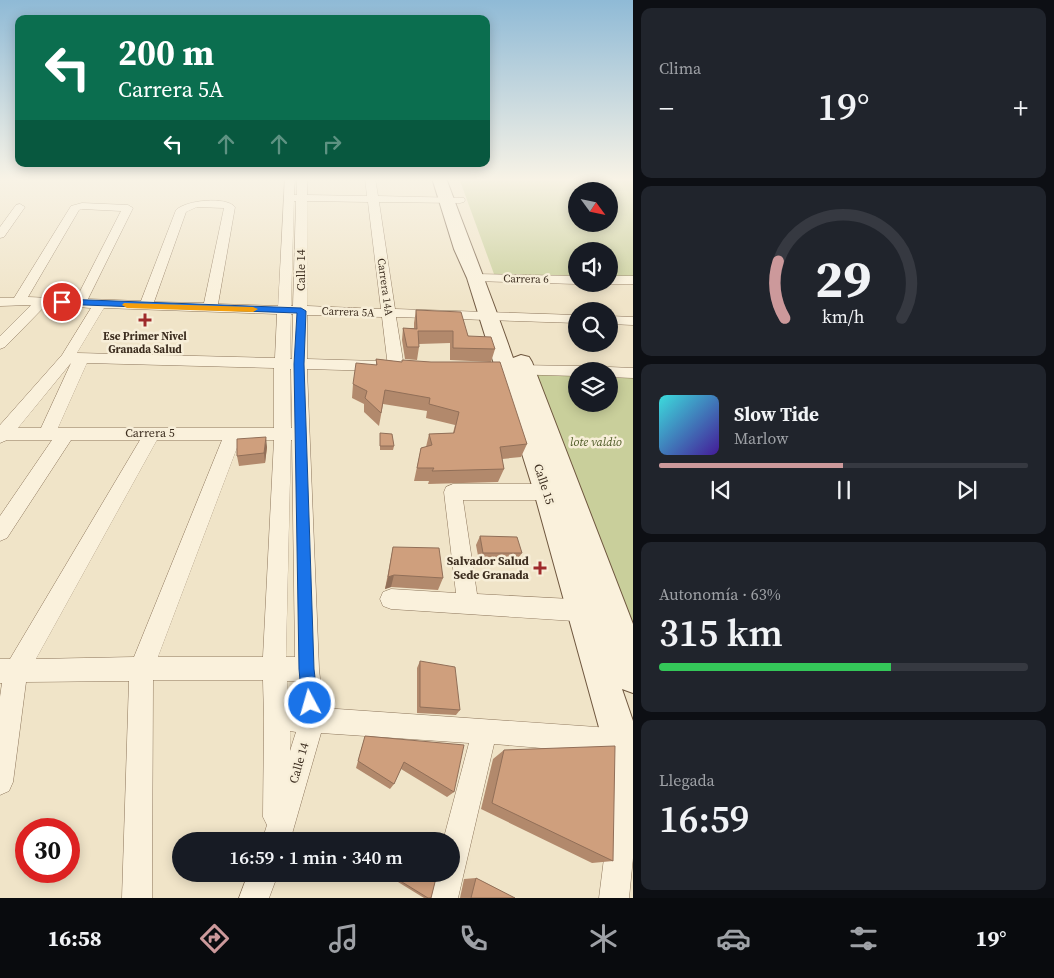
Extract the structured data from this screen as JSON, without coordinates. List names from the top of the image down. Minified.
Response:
{"streets":{"street":["Calle 14","Carrera 6","Carrera 14A","Carrera 5A","Carrera 5","Calle 15"]},"crossings":[["Calle 14","Carrera 5A"],["Calle 14","Carrera 5"],["Carrera 6","Calle 15"],["Carrera 14A","Carrera 5A"],["Carrera 5A","Calle 15"]],"parks":["lote valdio"],"places":{"health":["Ese Primer Nivel Granada Salud","Salvador Salud Sede Granada"]},"north":"bottom right","page":{"tile":["Clima",["Autonomía · 63%","315 km"],["Llegada","16:59"]],"turn":["200 m","Carrera 5A"],"heat":["−","19°","+"],"song":["Slow Tide","Marlow"],"limit":"30","trip":"16:59 · 1 min · 340 m","tabs":["16:58","19°"],"gauge":["29","km/h"]}}
